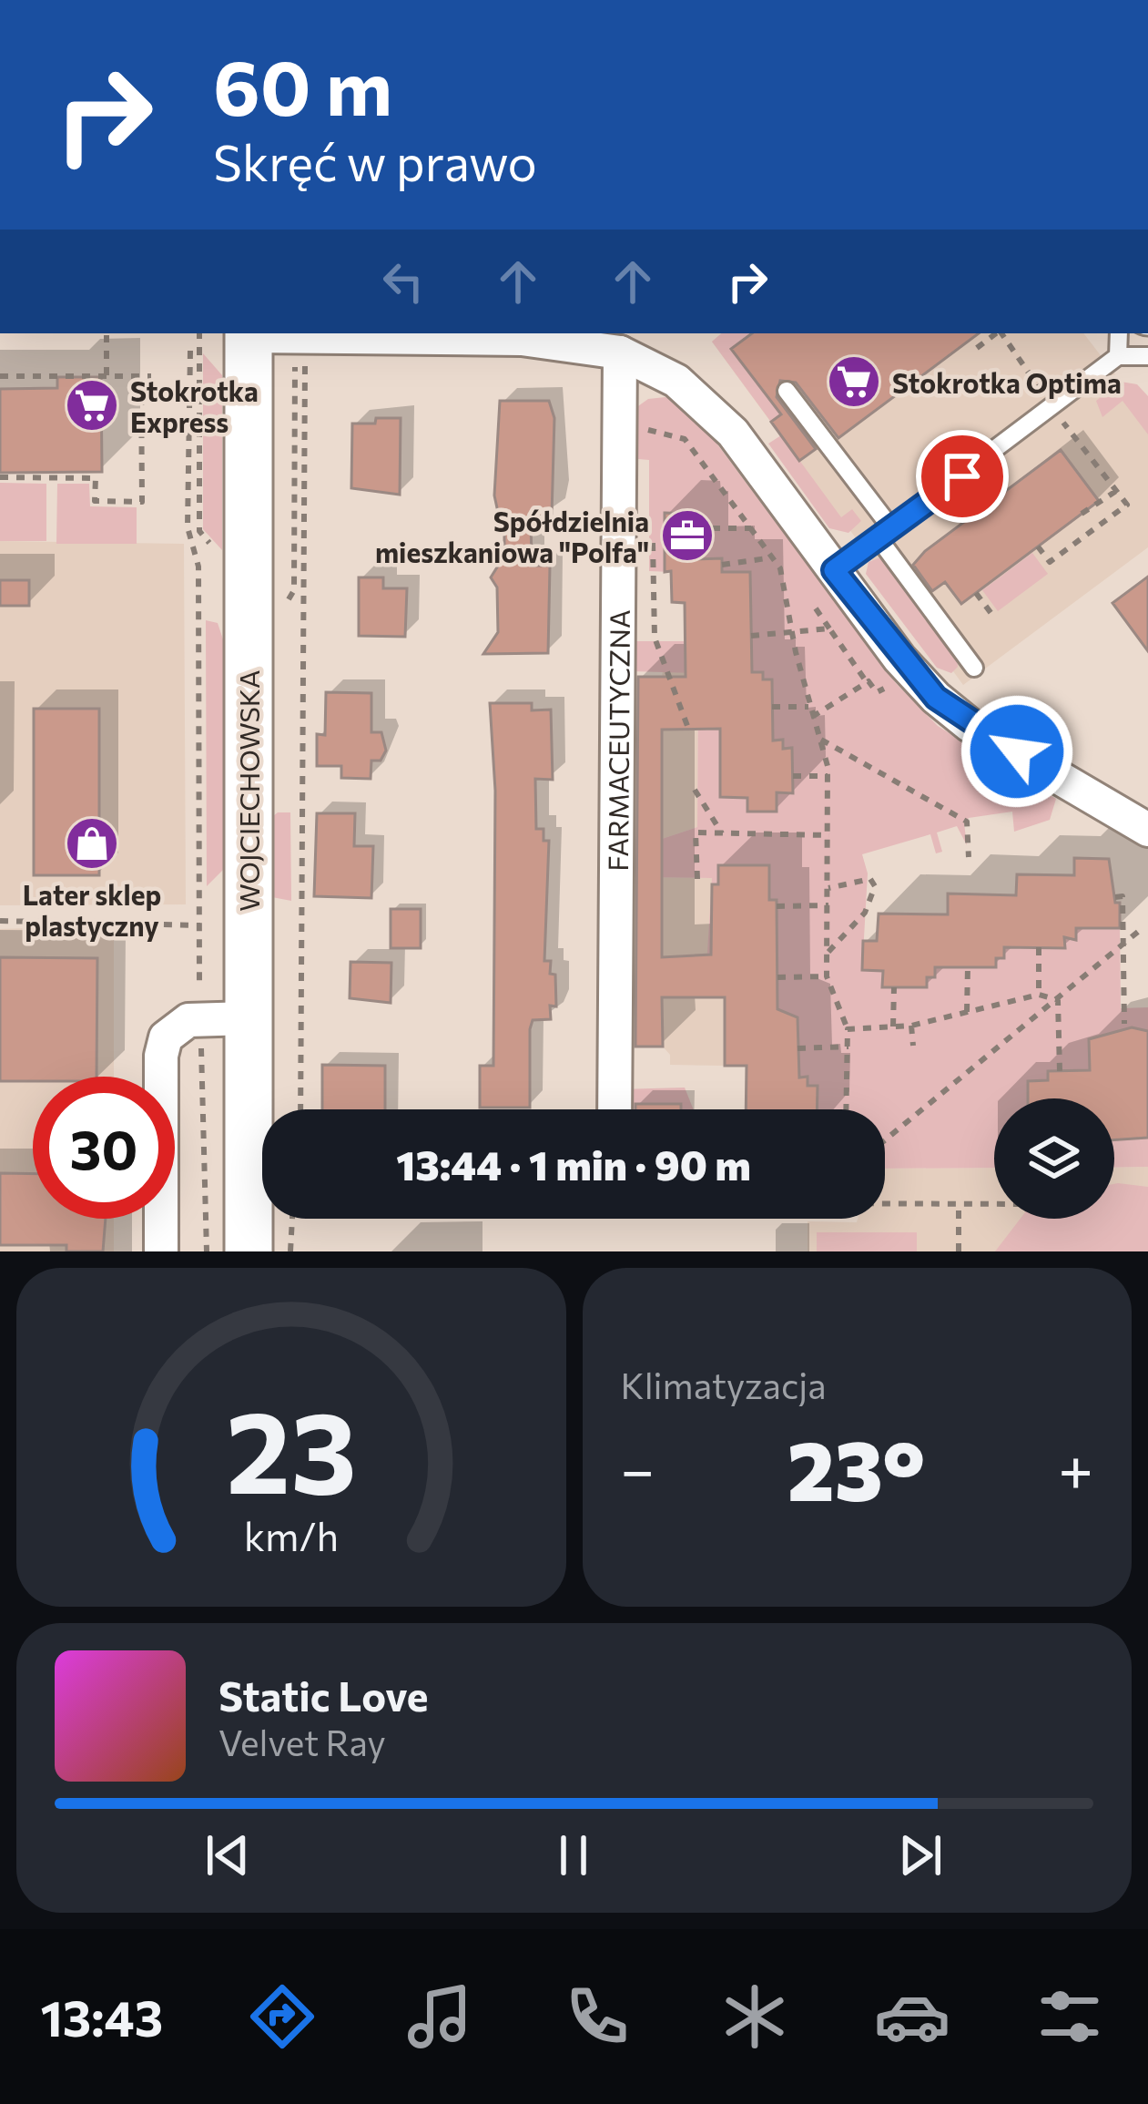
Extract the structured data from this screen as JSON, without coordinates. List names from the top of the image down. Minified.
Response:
{"streets":{"street":["FARMACEUTYCZNA","WOJCIECHOWSKA"]},"places":{"supermarket":["Stokrotka Optima","Stokrotka Express"],"office":["Spółdzielnia mieszkaniowa \"Polfa\""],"shop":["Later sklep plastyczny"]},"page":{"turn":["60 m","Skręć w prawo"],"limit":"30","trip":"13:44 · 1 min · 90 m","tile":"Klimatyzacja","heat":["−","23°","+"],"song":["Static Love","Velvet Ray"],"tabs":"13:43","gauge":["23","km/h"]}}
